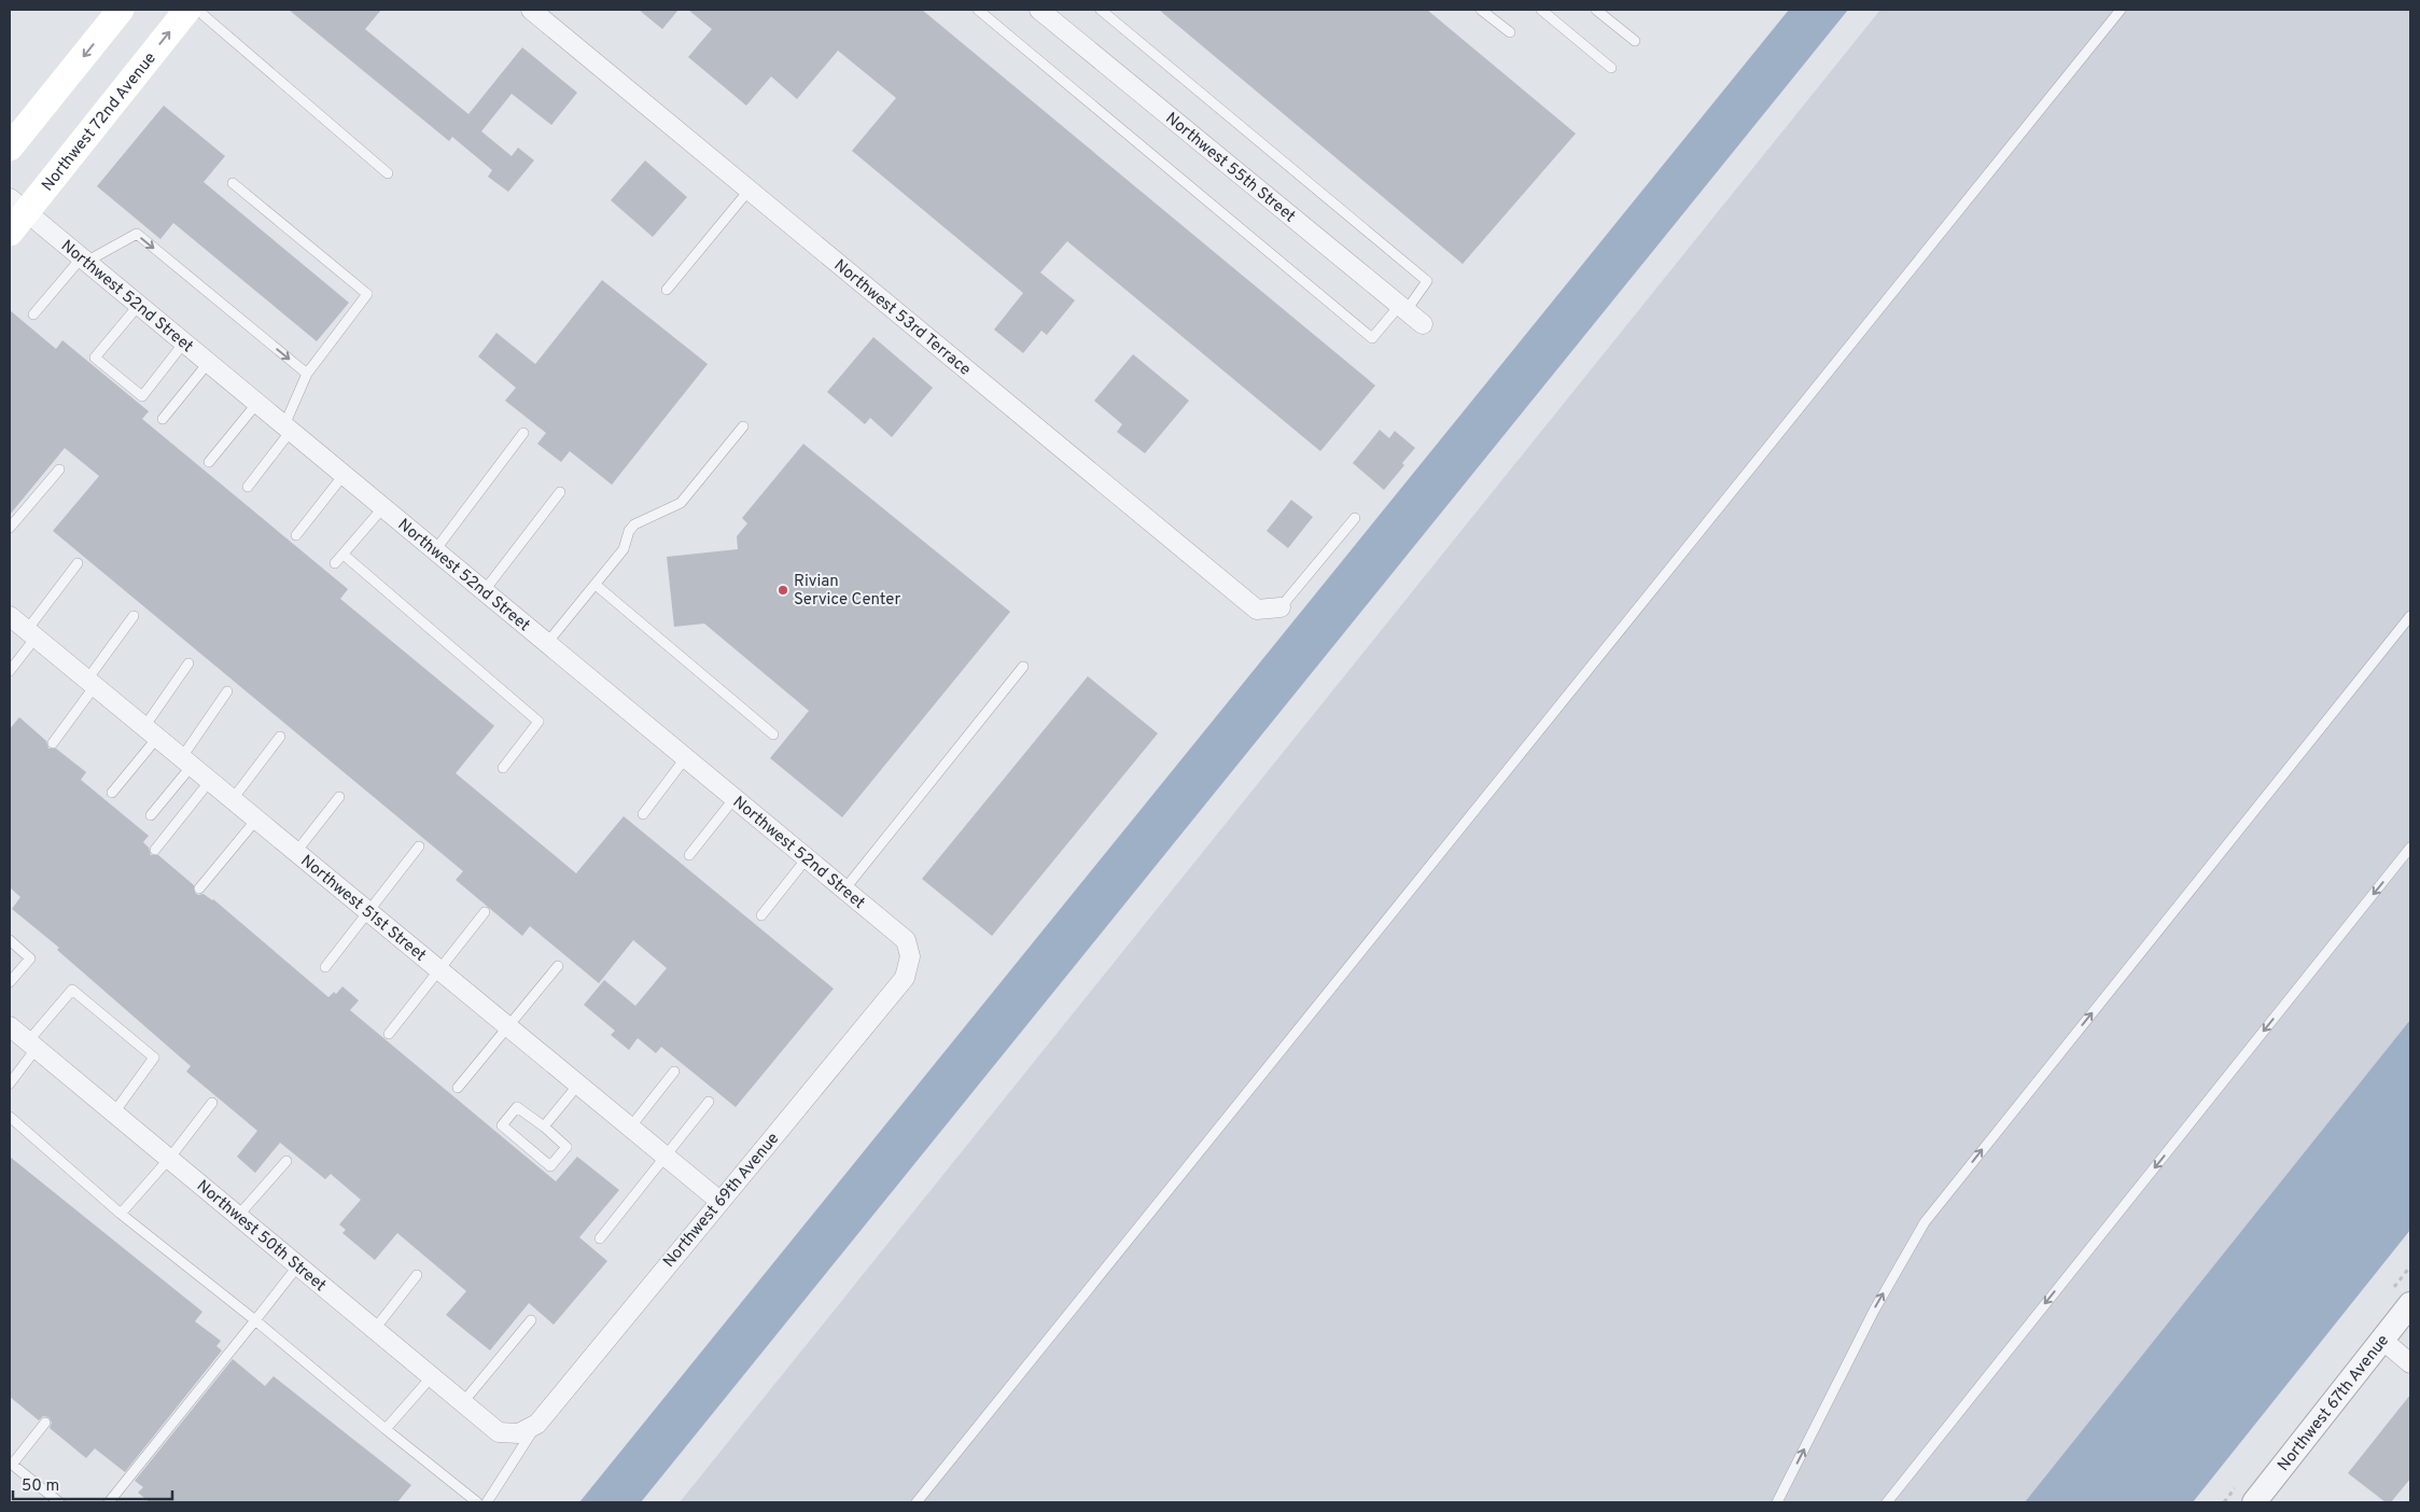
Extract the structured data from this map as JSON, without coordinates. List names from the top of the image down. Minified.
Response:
{"streets":{"main road":["Northwest 72nd Avenue"],"street":["Northwest 55th Street","Northwest 52nd Street","Northwest 53rd Terrace","Northwest 51st Street","Northwest 69th Avenue","Northwest 50th Street","Northwest 67th Avenue"]},"crossings":[["Northwest 72nd Avenue","Northwest 52nd Street"],["Northwest 52nd Street","Northwest 69th Avenue"],["Northwest 51st Street","Northwest 69th Avenue"],["Northwest 69th Avenue","Northwest 50th Street"]],"places":["Rivian Service Center"],"scale_bar":"50 m"}
